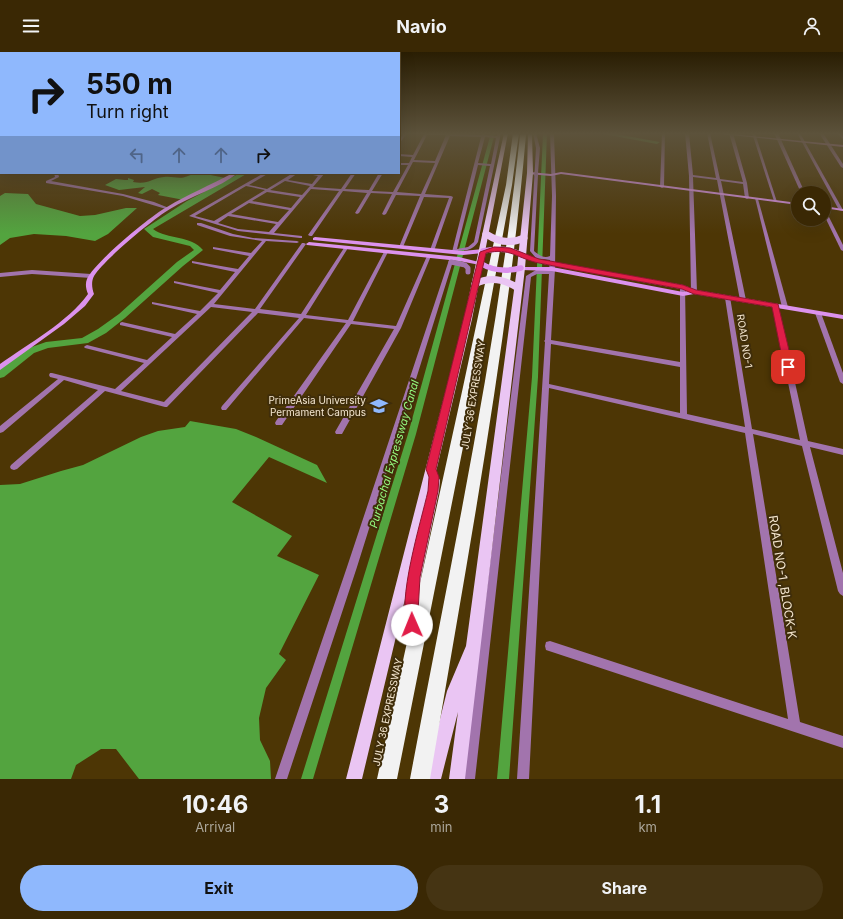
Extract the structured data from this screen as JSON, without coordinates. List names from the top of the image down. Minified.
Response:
{"streets":{"highway":["JULY 36 EXPRESSWAY"],"street":["ROAD NO-1","ROAD NO-1 ,BLOCK-K"]},"crossings":[["ROAD NO-1","ROAD NO-1 ,BLOCK-K"]],"water":["Purbachal Expressway Canal"],"places":{"school or university":["PrimeAsia University Permament Campus"]},"page":{"header":"Navio","turn":["550 m","Turn right"],"eta":["10:46","Arrival","3","min","1.1","km"],"buttons":["Exit","Share"]}}
